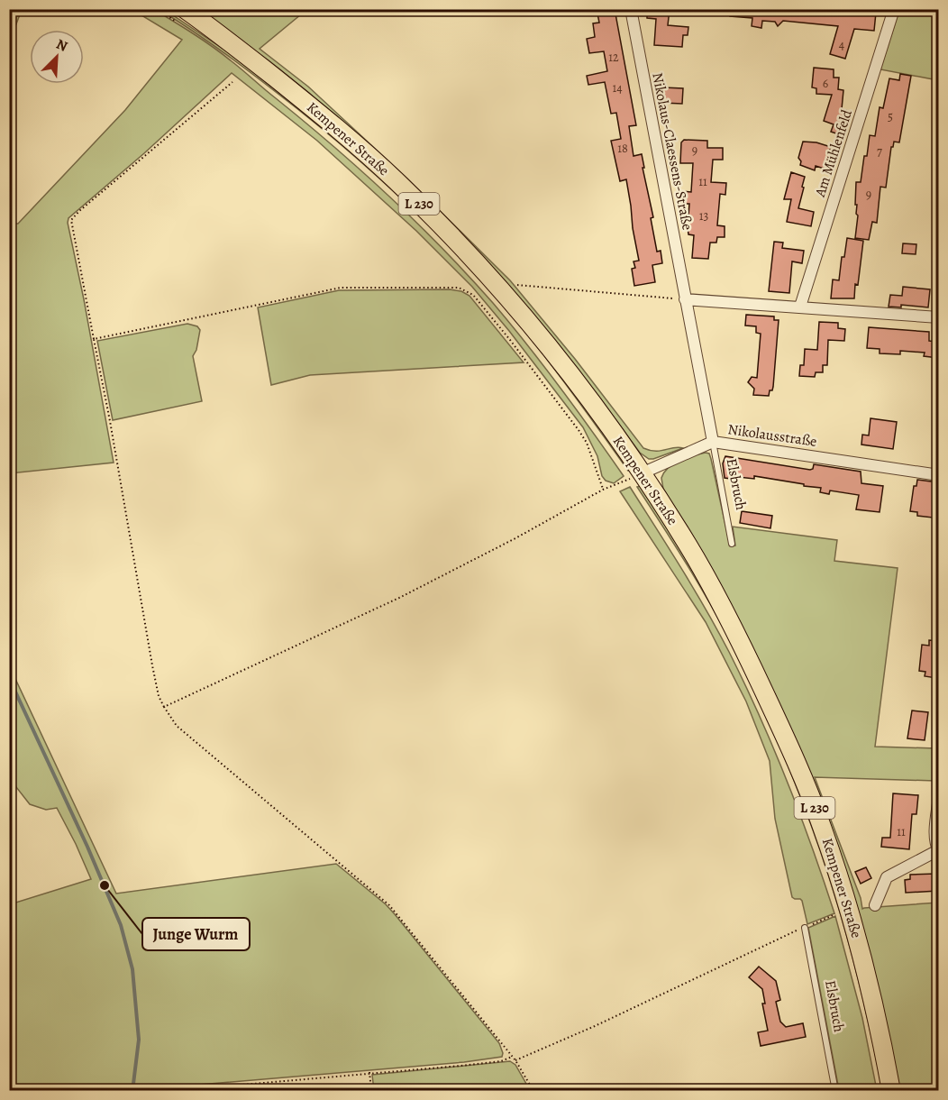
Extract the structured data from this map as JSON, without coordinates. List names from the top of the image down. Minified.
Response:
{"streets":{"main road":["Kempener Straße","L 230"],"street":["Nikolaus-Claessens-Straße","Am Mühlenfeld","Nikolausstraße","Elsbruch"]},"crossings":[["Kempener Straße","Elsbruch"],["Nikolaus-Claessens-Straße","Nikolausstraße"],["Nikolausstraße","Elsbruch"]],"places":["Junge Wurm"],"house_numbers":["4","12","6","14","5","18","9","7","11","9","13","11"],"north":"top right"}
